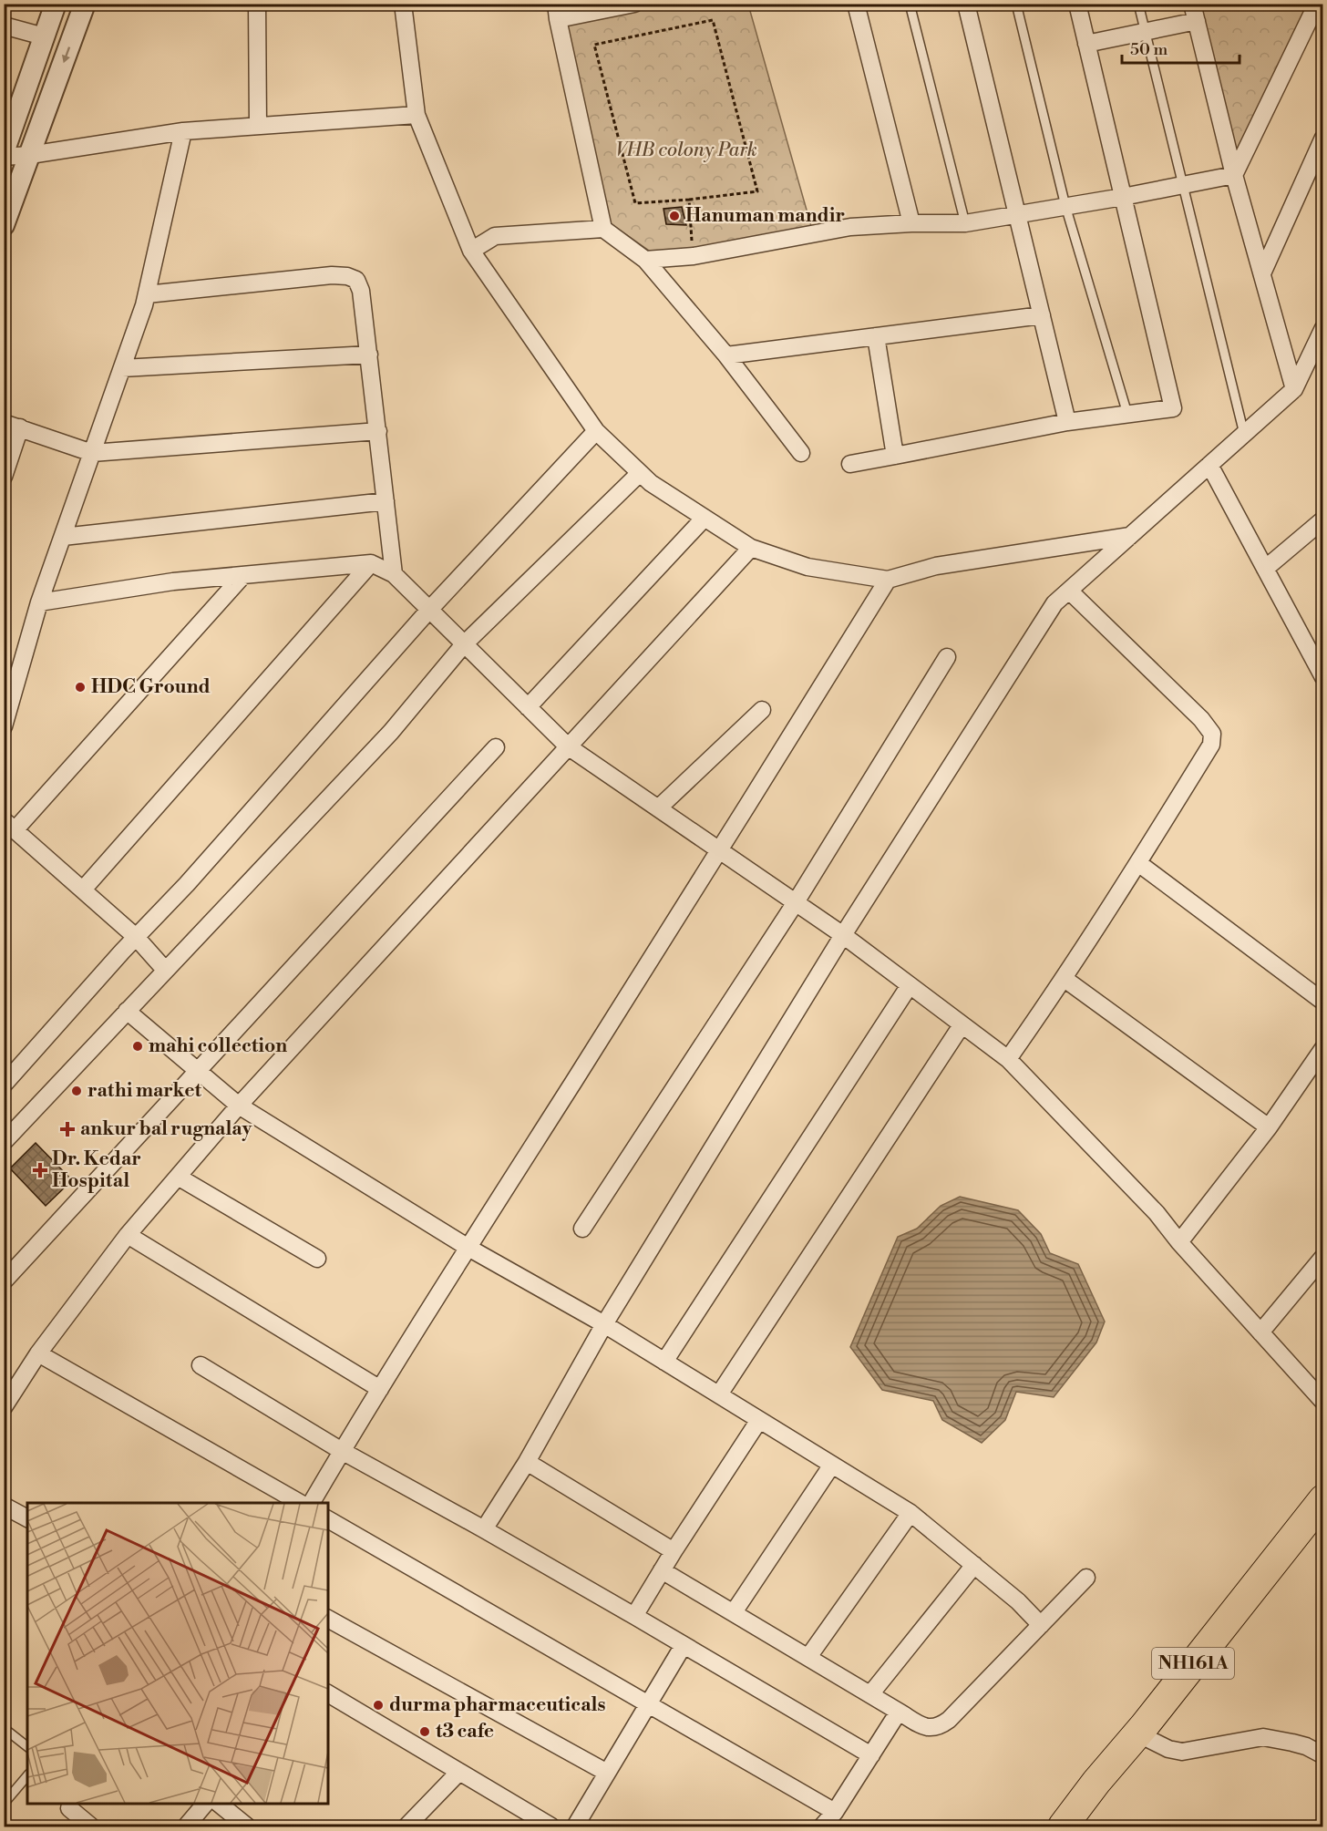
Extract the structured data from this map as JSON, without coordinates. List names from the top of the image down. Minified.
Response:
{"streets":{"highway":["NH161A"]},"parks":["VHB colony Park"],"places":{"other":["Hanuman mandir","HDC Ground","mahi collection","rathi market","durma pharmaceuticals","t3 cafe"],"health":["ankur bal rugnalay","Dr. Kedar Hospital"]},"scale_bar":"50 m"}
